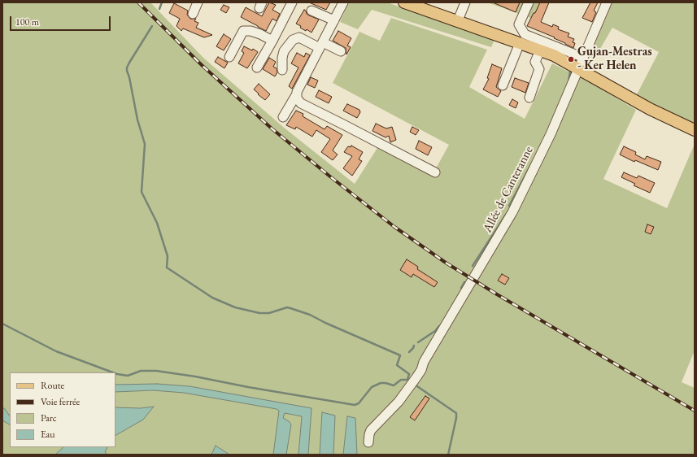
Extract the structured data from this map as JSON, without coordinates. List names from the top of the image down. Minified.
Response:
{"streets":{"street":["Allée de Canteranne"]},"places":["Gujan-Mestras - Ker Helen"],"legend":["Route","Voie ferrée","Parc","Eau"],"scale_bar":"100 m"}
